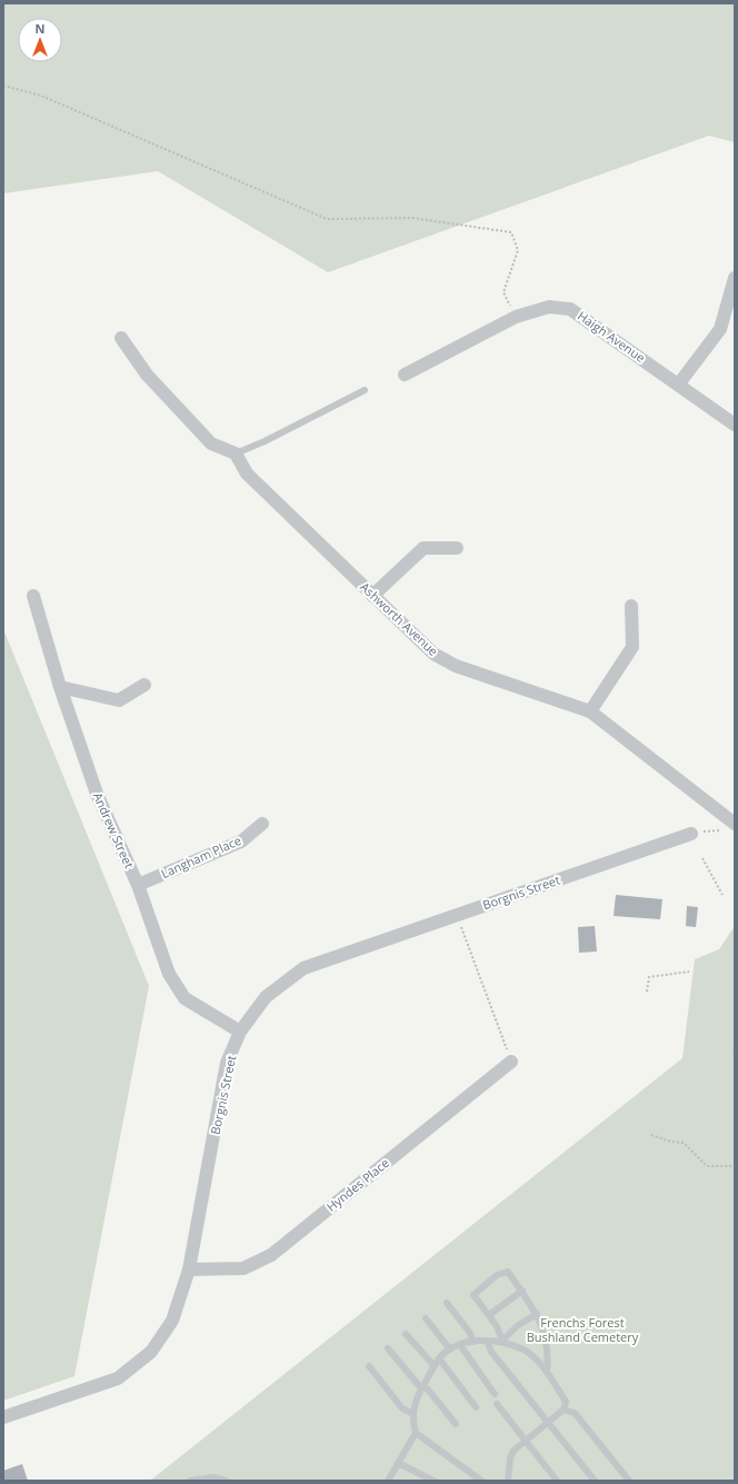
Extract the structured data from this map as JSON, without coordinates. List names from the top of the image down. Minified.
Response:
{"streets":{"street":["Haigh Avenue","Ashworth Avenue","Andrew Street","Langham Place","Borgnis Street","Hyndes Place"]},"crossings":[["Andrew Street","Langham Place"],["Andrew Street","Borgnis Street"],["Borgnis Street","Hyndes Place"]],"parks":["Frenchs Forest Bushland Cemetery"],"north":"top"}
